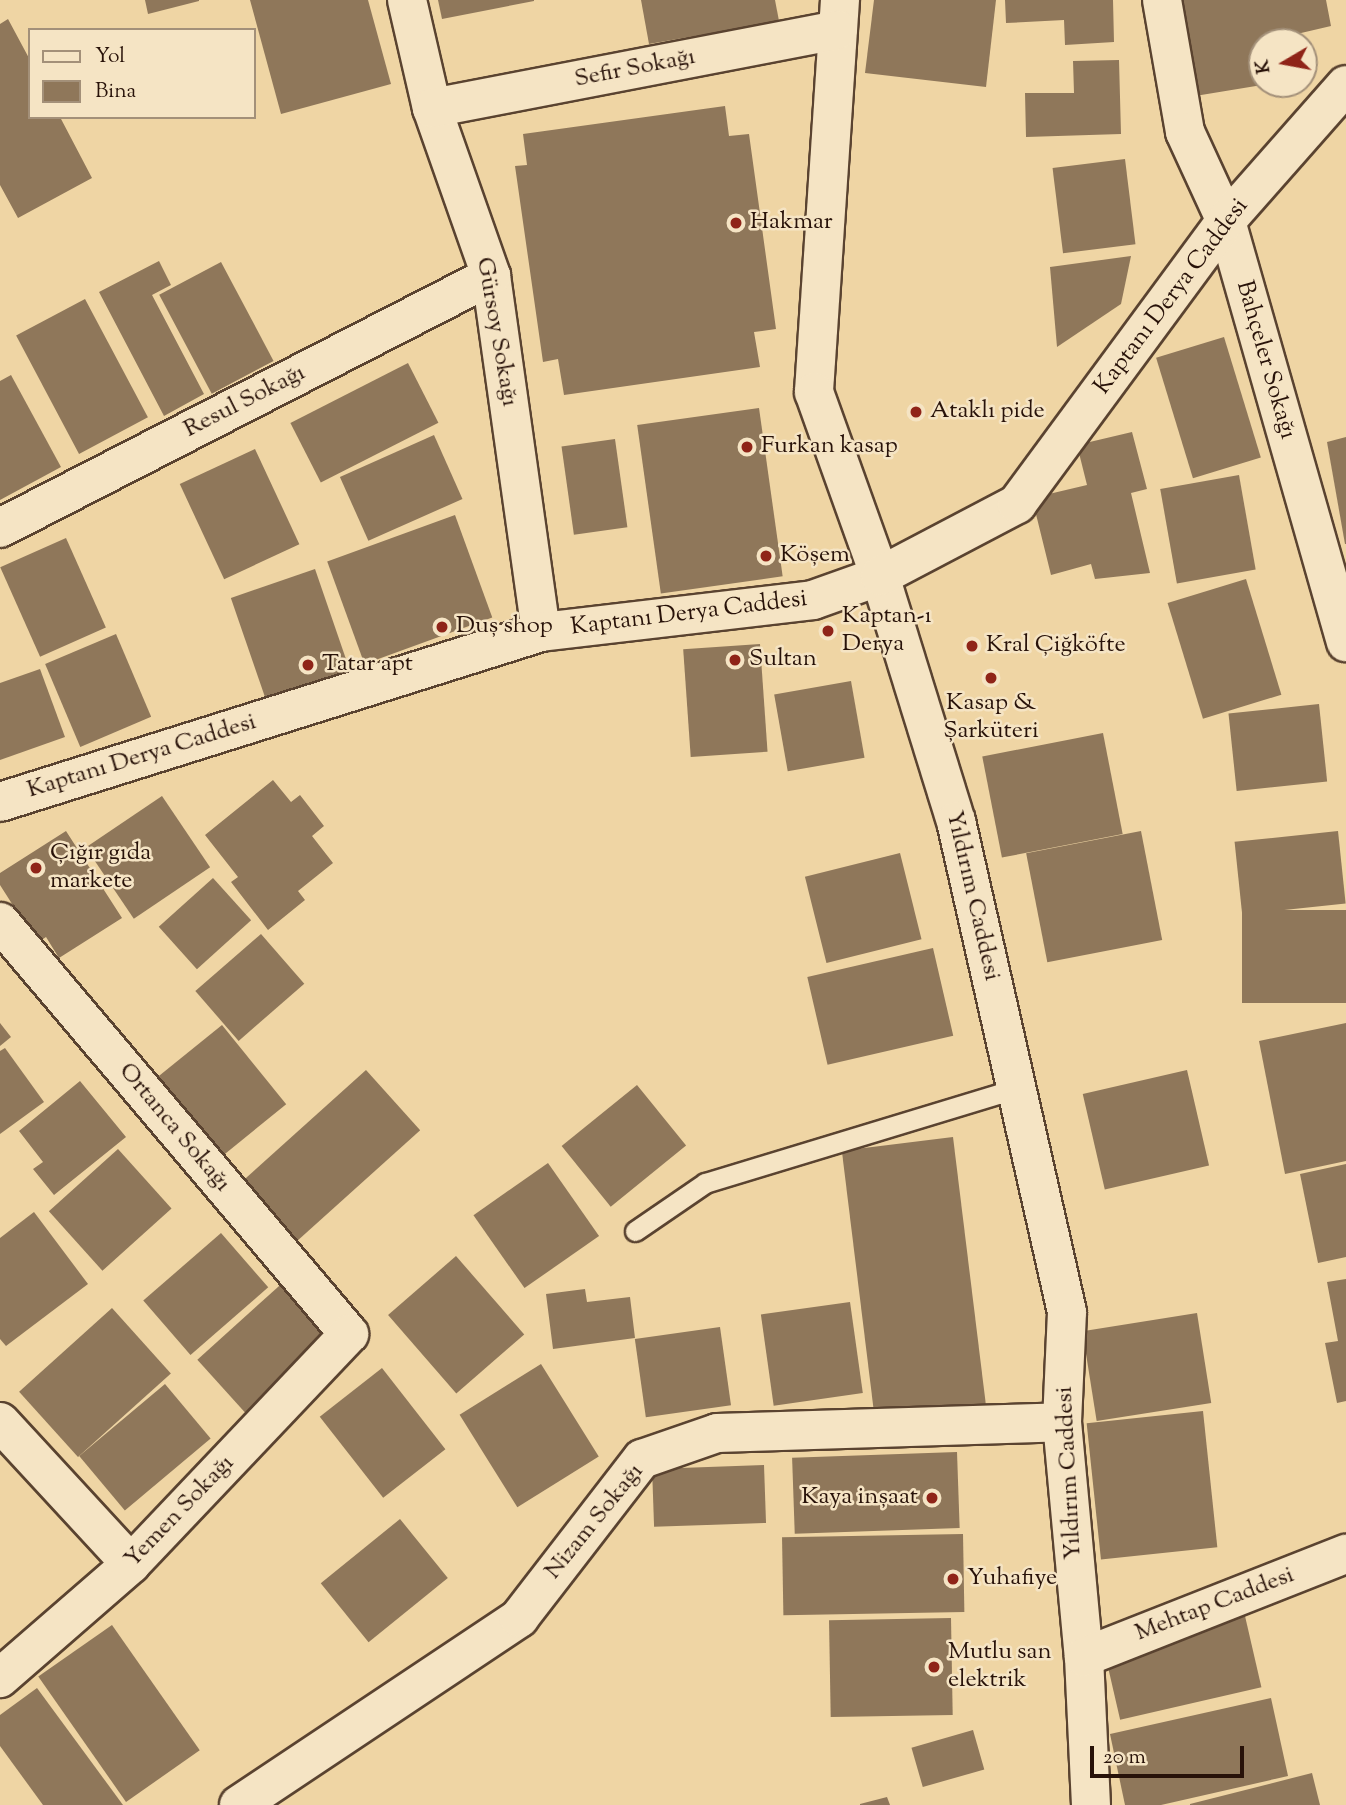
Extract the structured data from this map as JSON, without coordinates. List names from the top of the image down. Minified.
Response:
{"streets":{"street":["Sefir Sokağı","Kaptanı Derya Caddesi","Gürsoy Sokağı","Bahçeler Sokağı","Resul Sokağı","Yıldırım Caddesi","Ortanca Sokağı","Yemen Sokağı","Nizam Sokağı","Mehtap Caddesi"]},"crossings":[["Sefir Sokağı","Gürsoy Sokağı"],["Sefir Sokağı","Yıldırım Caddesi"],["Kaptanı Derya Caddesi","Gürsoy Sokağı"],["Kaptanı Derya Caddesi","Bahçeler Sokağı"],["Kaptanı Derya Caddesi","Yıldırım Caddesi"],["Gürsoy Sokağı","Resul Sokağı"],["Yıldırım Caddesi","Nizam Sokağı"],["Yıldırım Caddesi","Mehtap Caddesi"],["Ortanca Sokağı","Yemen Sokağı"]],"places":["Hakmar","Ataklı pide","Furkan kasap","Köşem","Duş shop","Kaptan-ı Derya","Kral Çiğköfte","Sultan","Tatar apt","Kasap & Şarküteri","Çığır gıda markete","Kaya inşaat","Yuhafiye","Mutlu san elektrik"],"legend":["Yol","Bina"],"scale_bar":"20 m","north":"left"}
